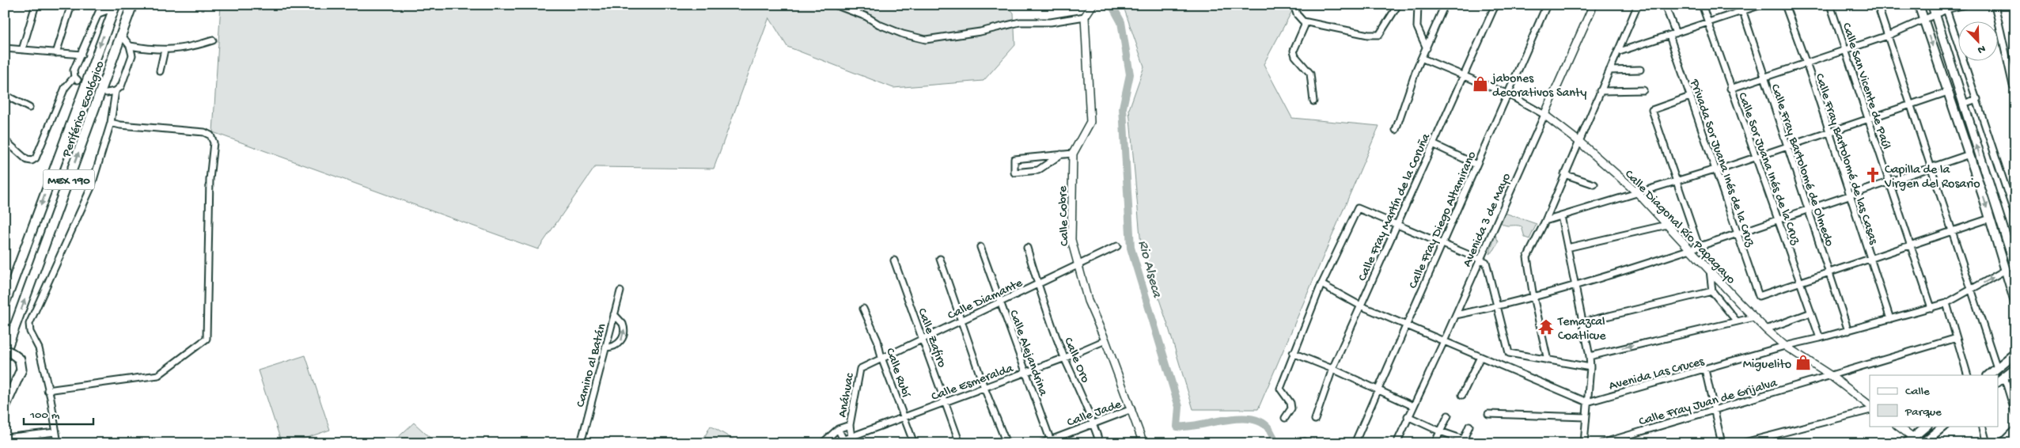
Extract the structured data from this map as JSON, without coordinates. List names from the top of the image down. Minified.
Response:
{"streets":{"highway":["Periférico Ecológico","MEX 190"],"street":["Calle San Vicente de Paúl","Calle Fray Bartolomé de las Casas","Privada Sor Juana Inés de la Cruz","Calle Fray Bartolomé de Olmedo","Calle Sor Juana Inés de la Cruz","Calle Fray Martín de la Coruña","Calle Cobre","Calle Fray Diego Altamirano","Avenida 3 de Mayo","Calle Diagonal Río Papagayo","Calle Diamante","Calle Zafiro","Calle Alejandrina","Calle Oro","Camino al Batán","Calle Rubí","Avenida Las Cruces","Calle Esmeralda","Anáhuac","Calle Fray Juan de Grijalva","Calle Jade"]},"crossings":[["Calle San Vicente de Paúl","Avenida Las Cruces"],["Calle Fray Bartolomé de las Casas","Avenida Las Cruces"],["Privada Sor Juana Inés de la Cruz","Calle Sor Juana Inés de la Cruz"],["Calle Fray Bartolomé de Olmedo","Avenida Las Cruces"],["Calle Sor Juana Inés de la Cruz","Avenida Las Cruces"],["Calle Fray Martín de la Coruña","Calle Diagonal Río Papagayo"],["Calle Cobre","Calle Diamante"],["Calle Cobre","Calle Esmeralda"],["Calle Cobre","Calle Jade"],["Calle Fray Diego Altamirano","Calle Diagonal Río Papagayo"],["Avenida 3 de Mayo","Calle Diagonal Río Papagayo"],["Calle Diagonal Río Papagayo","Avenida Las Cruces"],["Calle Diagonal Río Papagayo","Calle Fray Juan de Grijalva"],["Calle Diamante","Calle Zafiro"],["Calle Diamante","Calle Alejandrina"],["Calle Diamante","Calle Oro"],["Calle Diamante","Calle Rubí"],["Calle Diamante","Anáhuac"],["Calle Zafiro","Calle Esmeralda"],["Calle Alejandrina","Calle Esmeralda"],["Calle Alejandrina","Calle Jade"],["Calle Oro","Calle Esmeralda"],["Calle Oro","Calle Jade"],["Calle Rubí","Calle Esmeralda"],["Calle Esmeralda","Anáhuac"]],"water":["Rio Alseca"],"places":{"shop":["jabones decorativos Santy","Miguelito"],"church":["Capilla de la Virgen del Rosario"],"temple":["Temazcal Coatlicue"]},"legend":["Calle","Parque"],"scale_bar":"100 m","north":"bottom right"}
